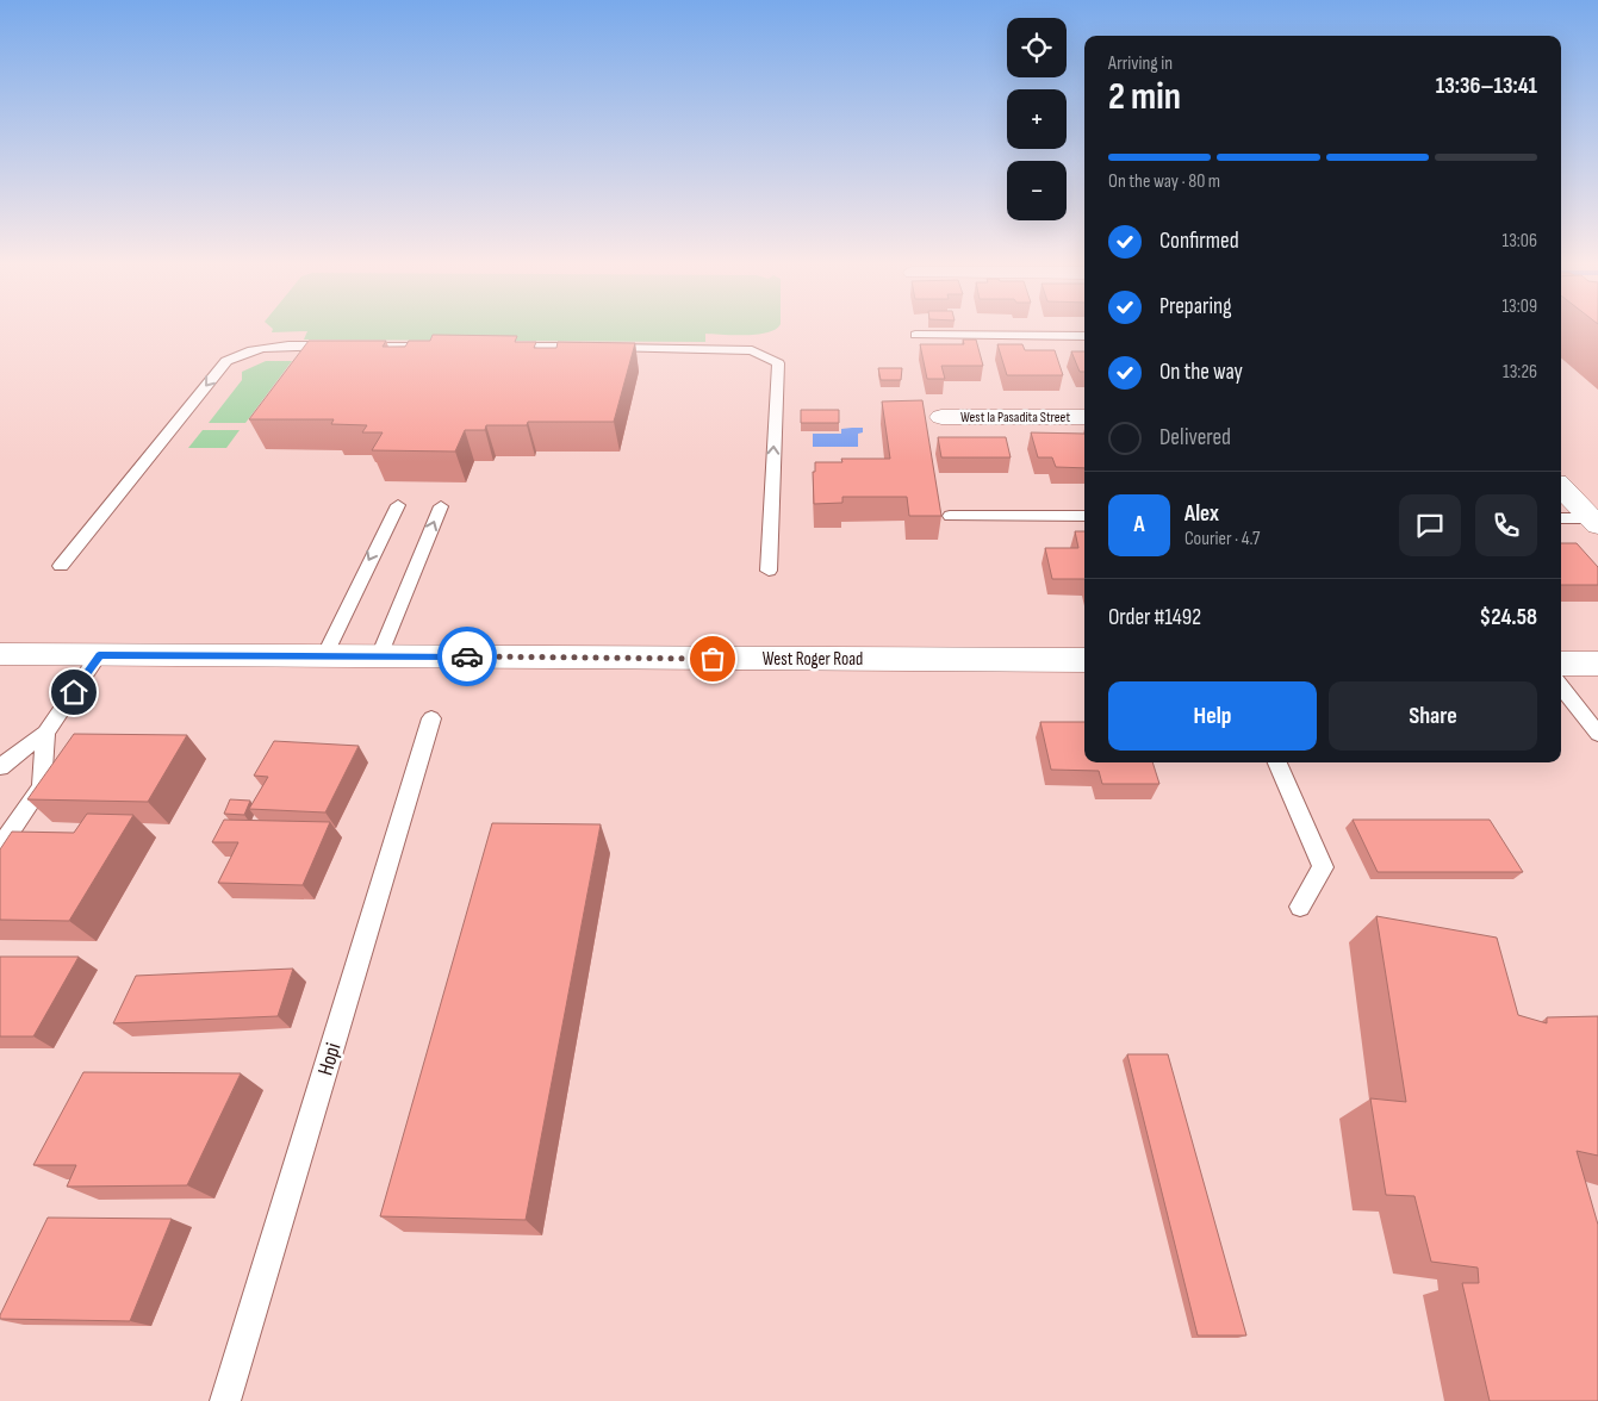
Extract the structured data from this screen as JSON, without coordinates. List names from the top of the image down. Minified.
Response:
{"streets":{"street":["West la Pasadita Street","West Roger Road"],"lane":["Hopi"]},"page":{"map_buttons":["+","−"],"heading":["2 min","Arriving in","13:36–13:41"],"panel":["Alex","Courier · 4.7","Order #1492","$24.58"],"bar":"On the way · 80 m","list":[["Confirmed","13:06"],["Preparing","13:09"],["On the way","13:26"],"Delivered"],"round":"A","buttons":["Help","Share"]}}
